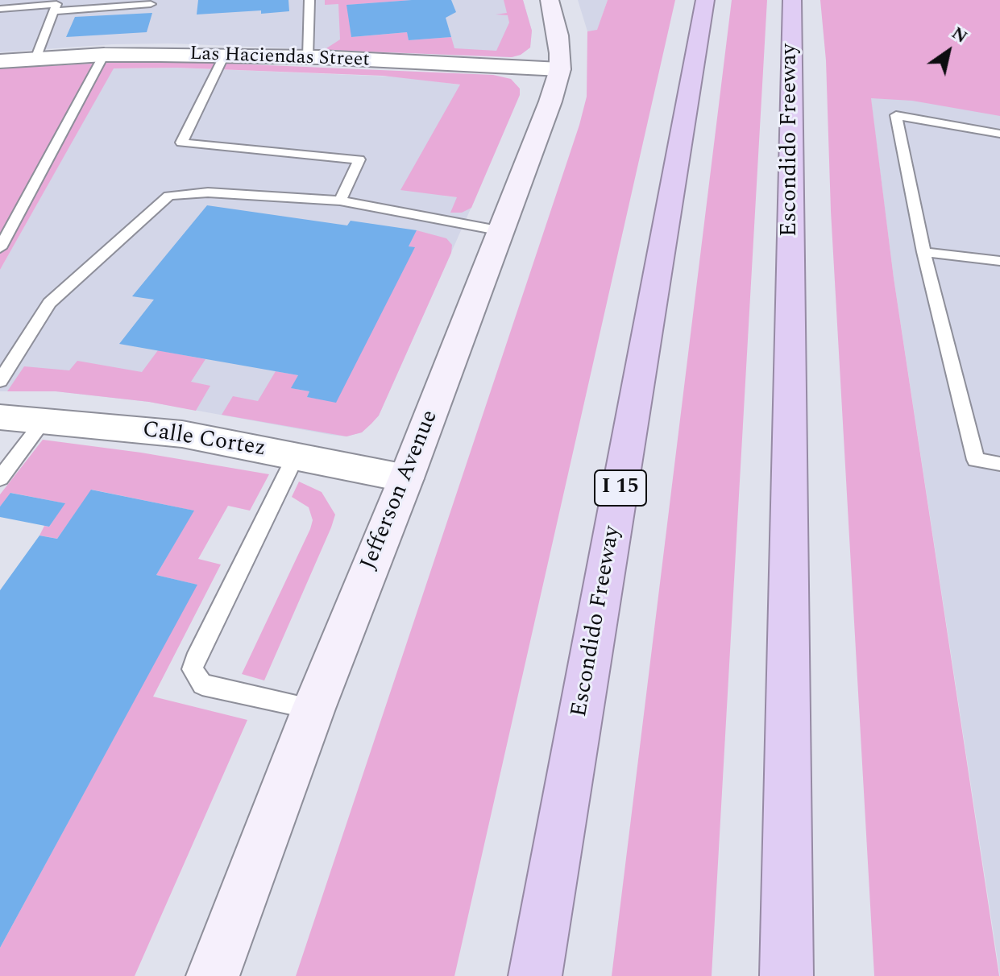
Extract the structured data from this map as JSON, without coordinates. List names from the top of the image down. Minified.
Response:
{"streets":{"highway":["Escondido Freeway","I 15"],"main road":["Jefferson Avenue"],"street":["Las Haciendas Street","Calle Cortez"]},"crossings":[["Las Haciendas Street","Jefferson Avenue"],["Calle Cortez","Jefferson Avenue"]],"north":"top right"}
